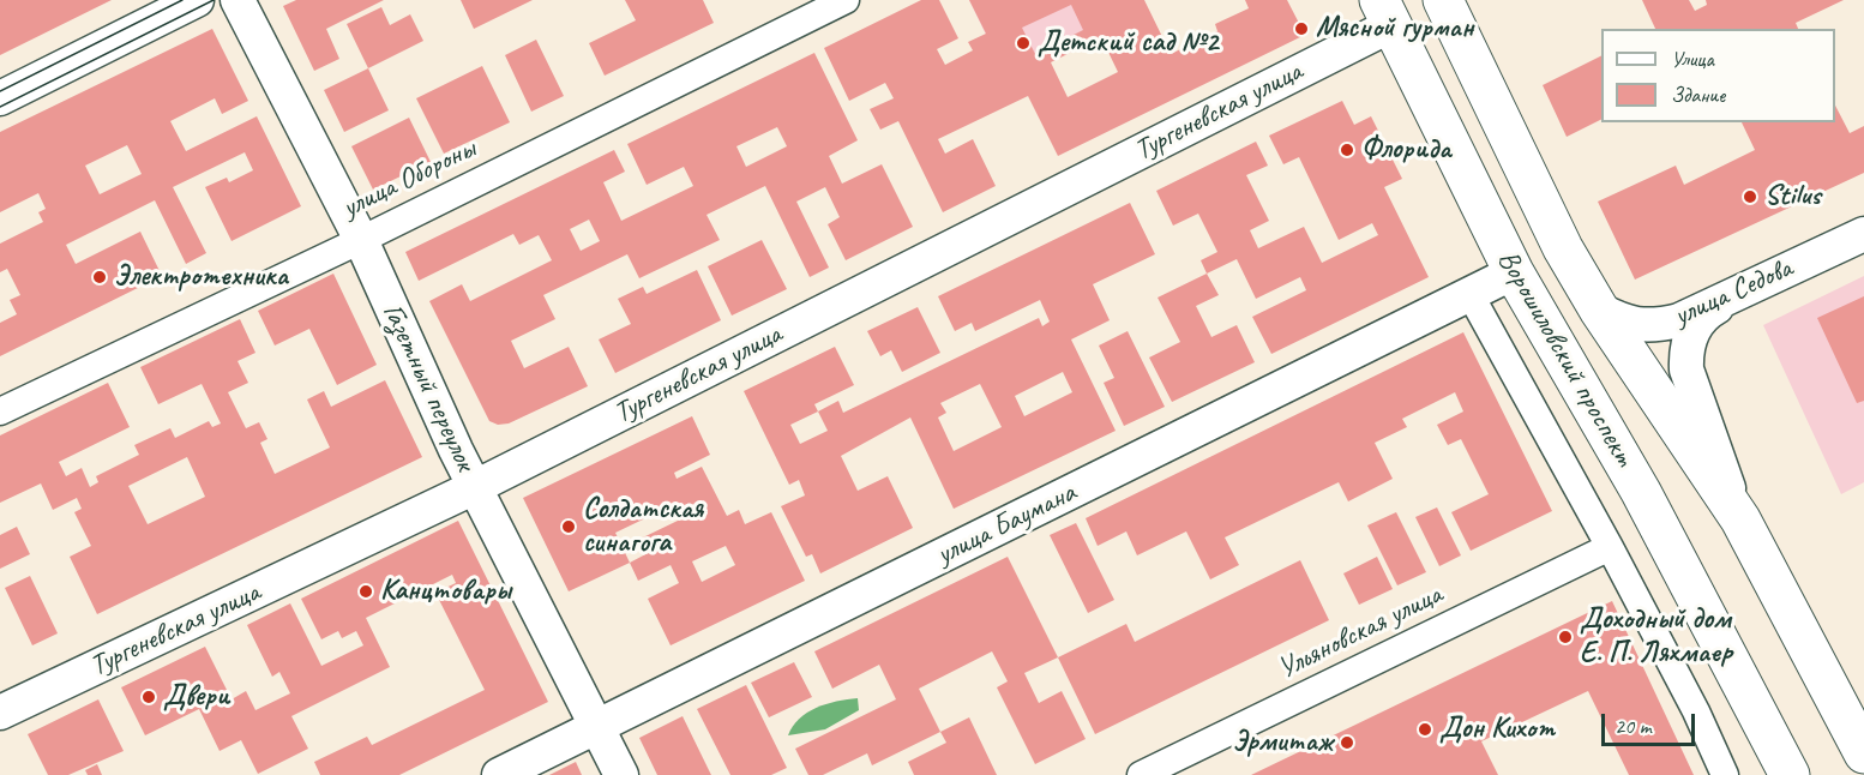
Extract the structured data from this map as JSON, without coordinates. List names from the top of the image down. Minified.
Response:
{"streets":{"main road":["Ворошиловский проспект"],"street":["Тургеневская улица","улица Обороны","улица Седова","Газетный переулок","улица Баумана","Ульяновская улица"]},"crossings":[["Тургеневская улица","Ворошиловский проспект"],["Тургеневская улица","Газетный переулок"],["улица Обороны","Газетный переулок"],["улица Седова","Ворошиловский проспект"],["Ворошиловский проспект","улица Баумана"],["Ворошиловский проспект","Ульяновская улица"],["Газетный переулок","улица Баумана"]],"places":["Мясной гурман","Детский сад №2","Флорида","Stilus","Электротехника","Солдатская синагога","Канцтовары","Доходный дом Е. П. Ляхмаер","Двери","Дон Кихот","Эрмитаж"],"legend":["Улица","Здание"],"scale_bar":"20 m"}
